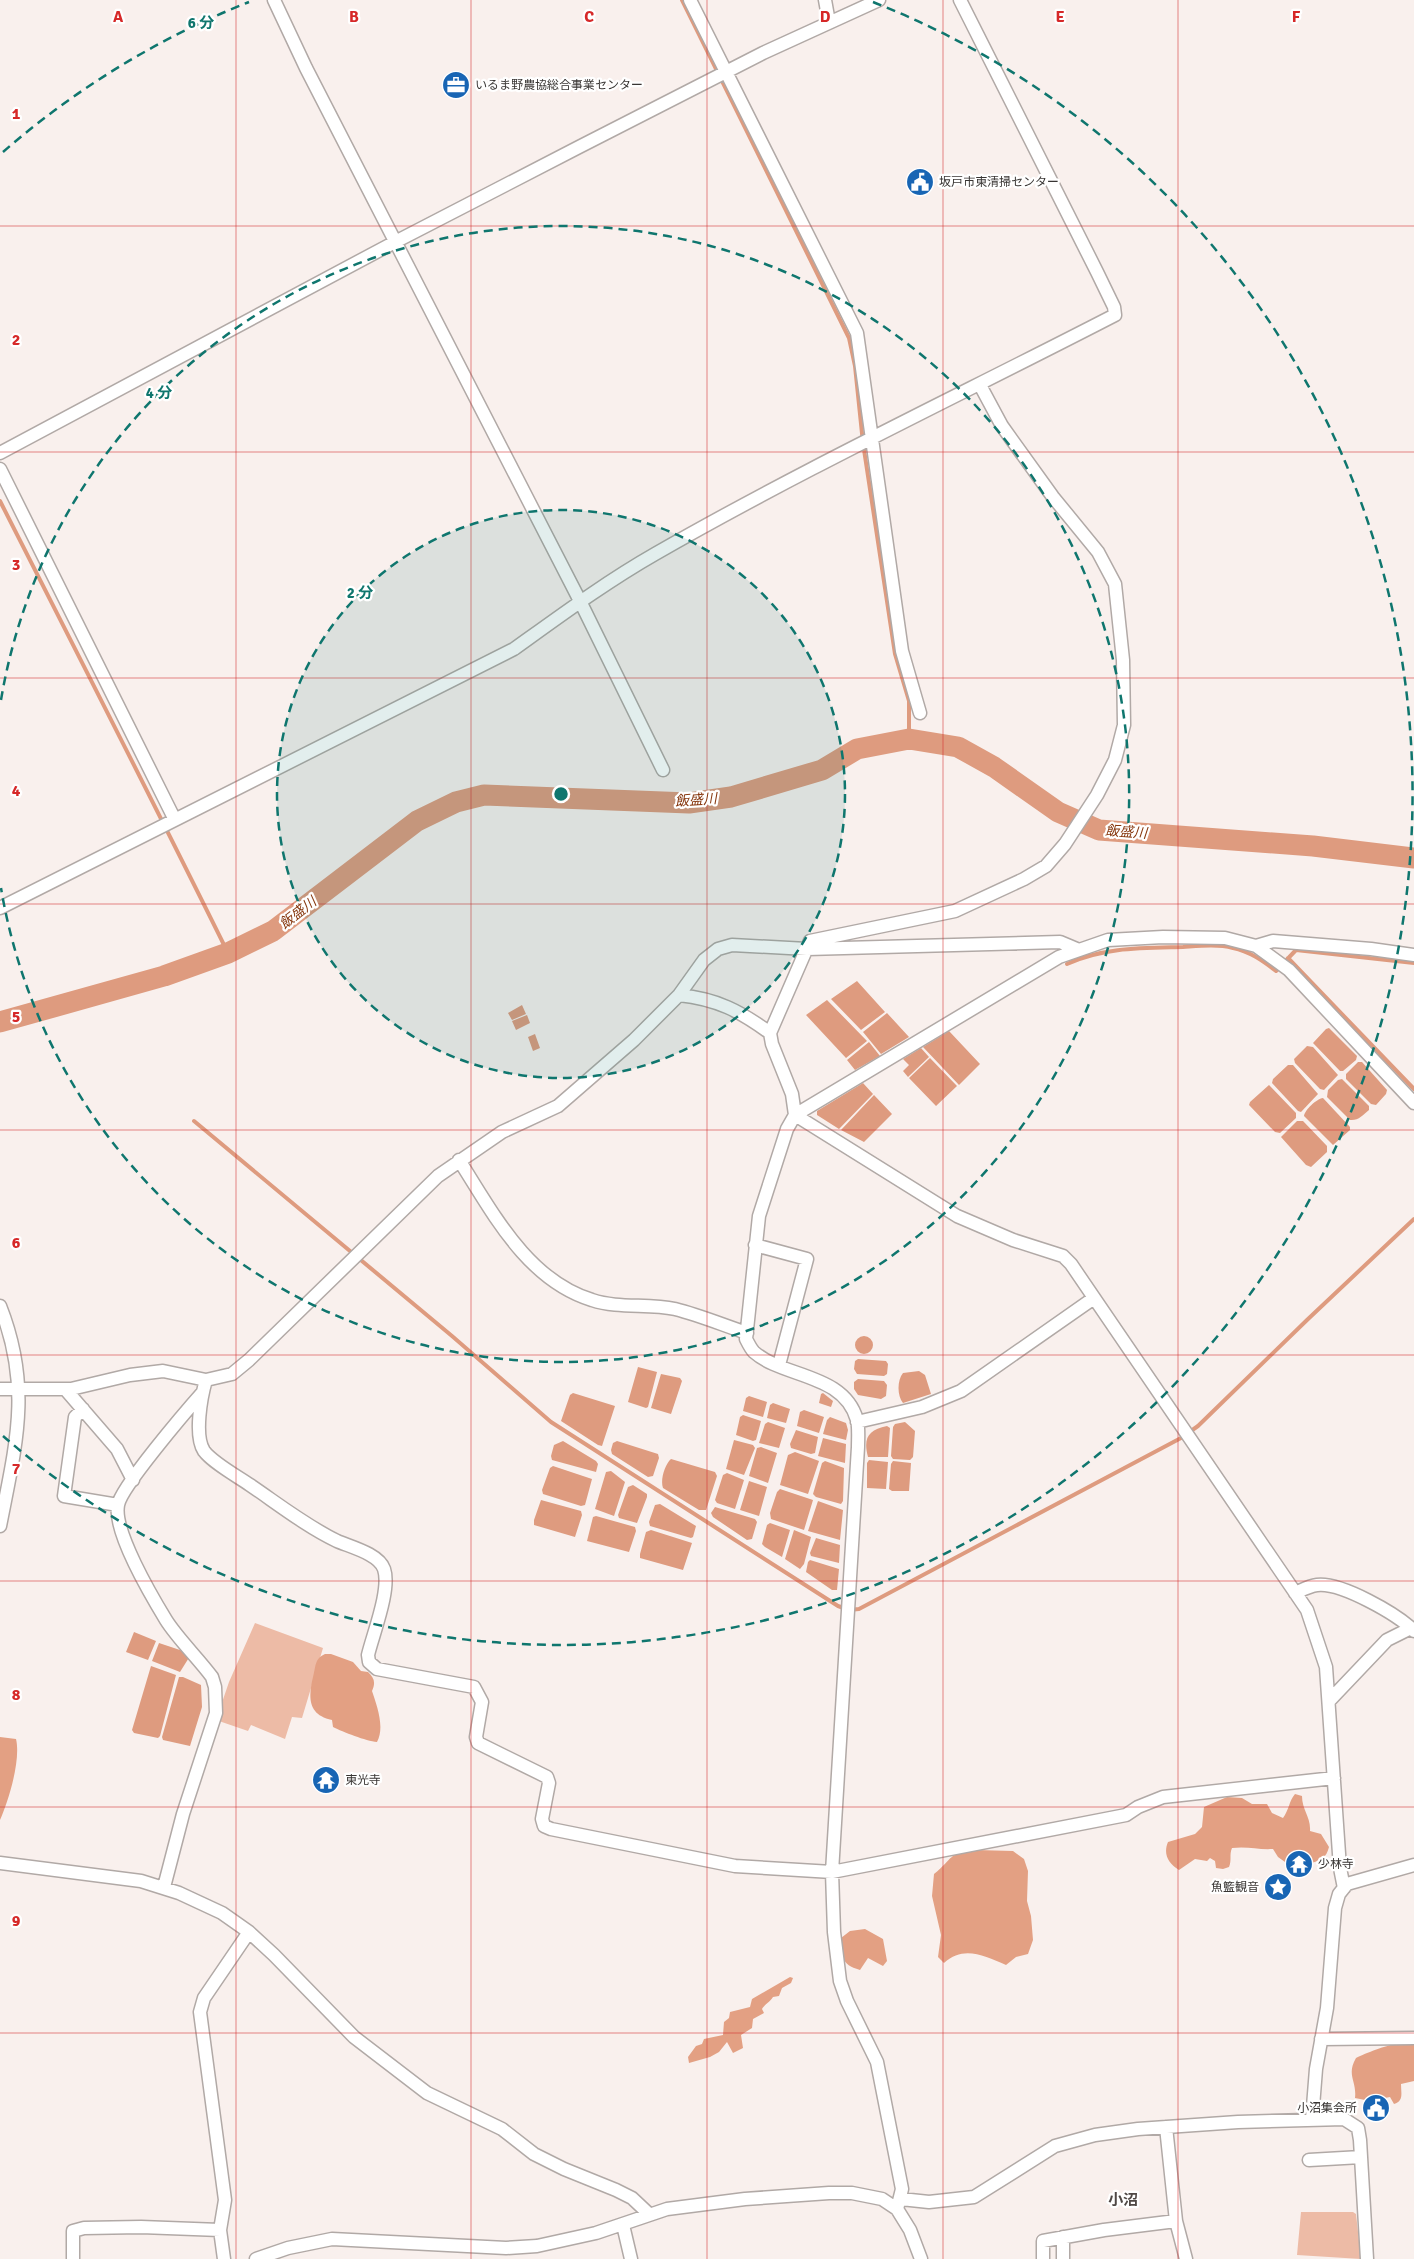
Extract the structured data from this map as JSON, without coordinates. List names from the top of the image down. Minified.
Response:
{"districts":["小沼"],"water":["飯盛川"],"places":{"office":["いるま野農協総合事業センター"],"public building":["坂戸市東清掃センター","小沼集会所"],"temple":["東光寺","少林寺"],"place":["魚籃観音"]},"grid":{"columns":["A","B","C","D","E","F"],"rows":["1","2","3","4","5","6","7","8","9"]},"rings":["6 分","4 分","2 分"]}
